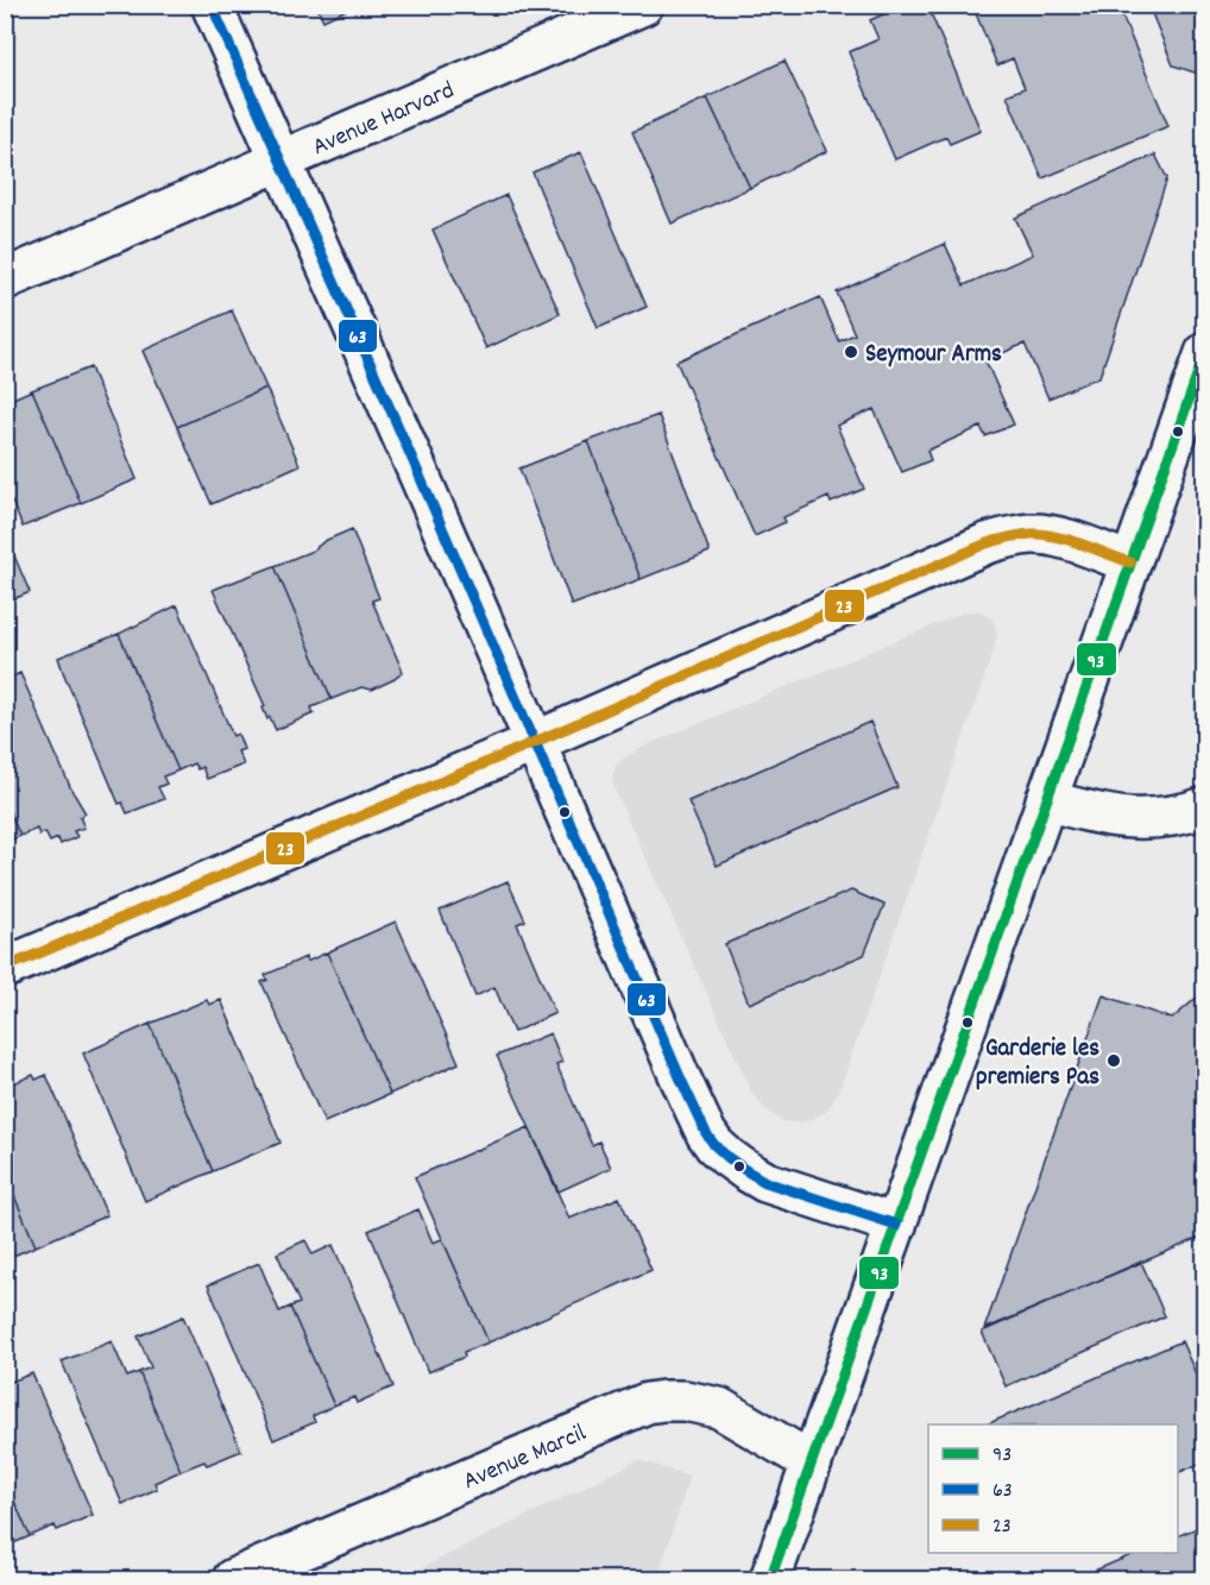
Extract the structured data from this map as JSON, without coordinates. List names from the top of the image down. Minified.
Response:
{"streets":{"street":["Avenue Harvard","Avenue Marcil"]},"places":["Seymour Arms","Garderie les premiers Pas"],"lines":["transit line 63","transit line 93","transit line 23"],"legend":["93","63","23"]}
